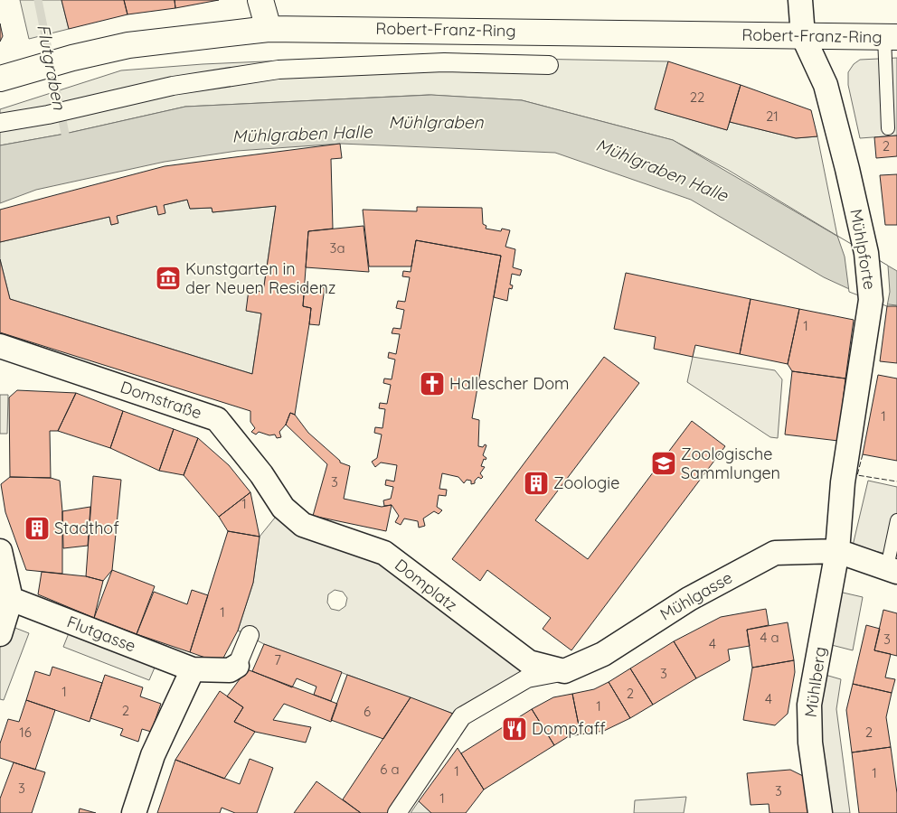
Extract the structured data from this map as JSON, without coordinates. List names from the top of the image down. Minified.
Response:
{"streets":{"street":["Robert-Franz-Ring","Mühlpforte","Domstraße","Domplatz","Mühlgasse","Flutgasse","Mühlberg"]},"crossings":[["Robert-Franz-Ring","Mühlpforte"],["Mühlpforte","Mühlgasse"],["Mühlpforte","Mühlberg"],["Domstraße","Domplatz"],["Domplatz","Mühlgasse"],["Mühlgasse","Mühlberg"]],"water":["Flutgraben","Mühlgraben","Mühlgraben Halle"],"places":{"museum":["Kunstgarten in der Neuen Residenz"],"church":["Hallescher Dom"],"school or university":["Zoologische Sammlungen"],"building":["Zoologie","Stadthof"],"restaurant":["Dompfaff"]},"house_numbers":["22","21","2","3a","1","1","3","1","1","4 a","3","4","7","3","1","2","4","1","2","6","16","2","6 a","1","1","3","3","1"]}
